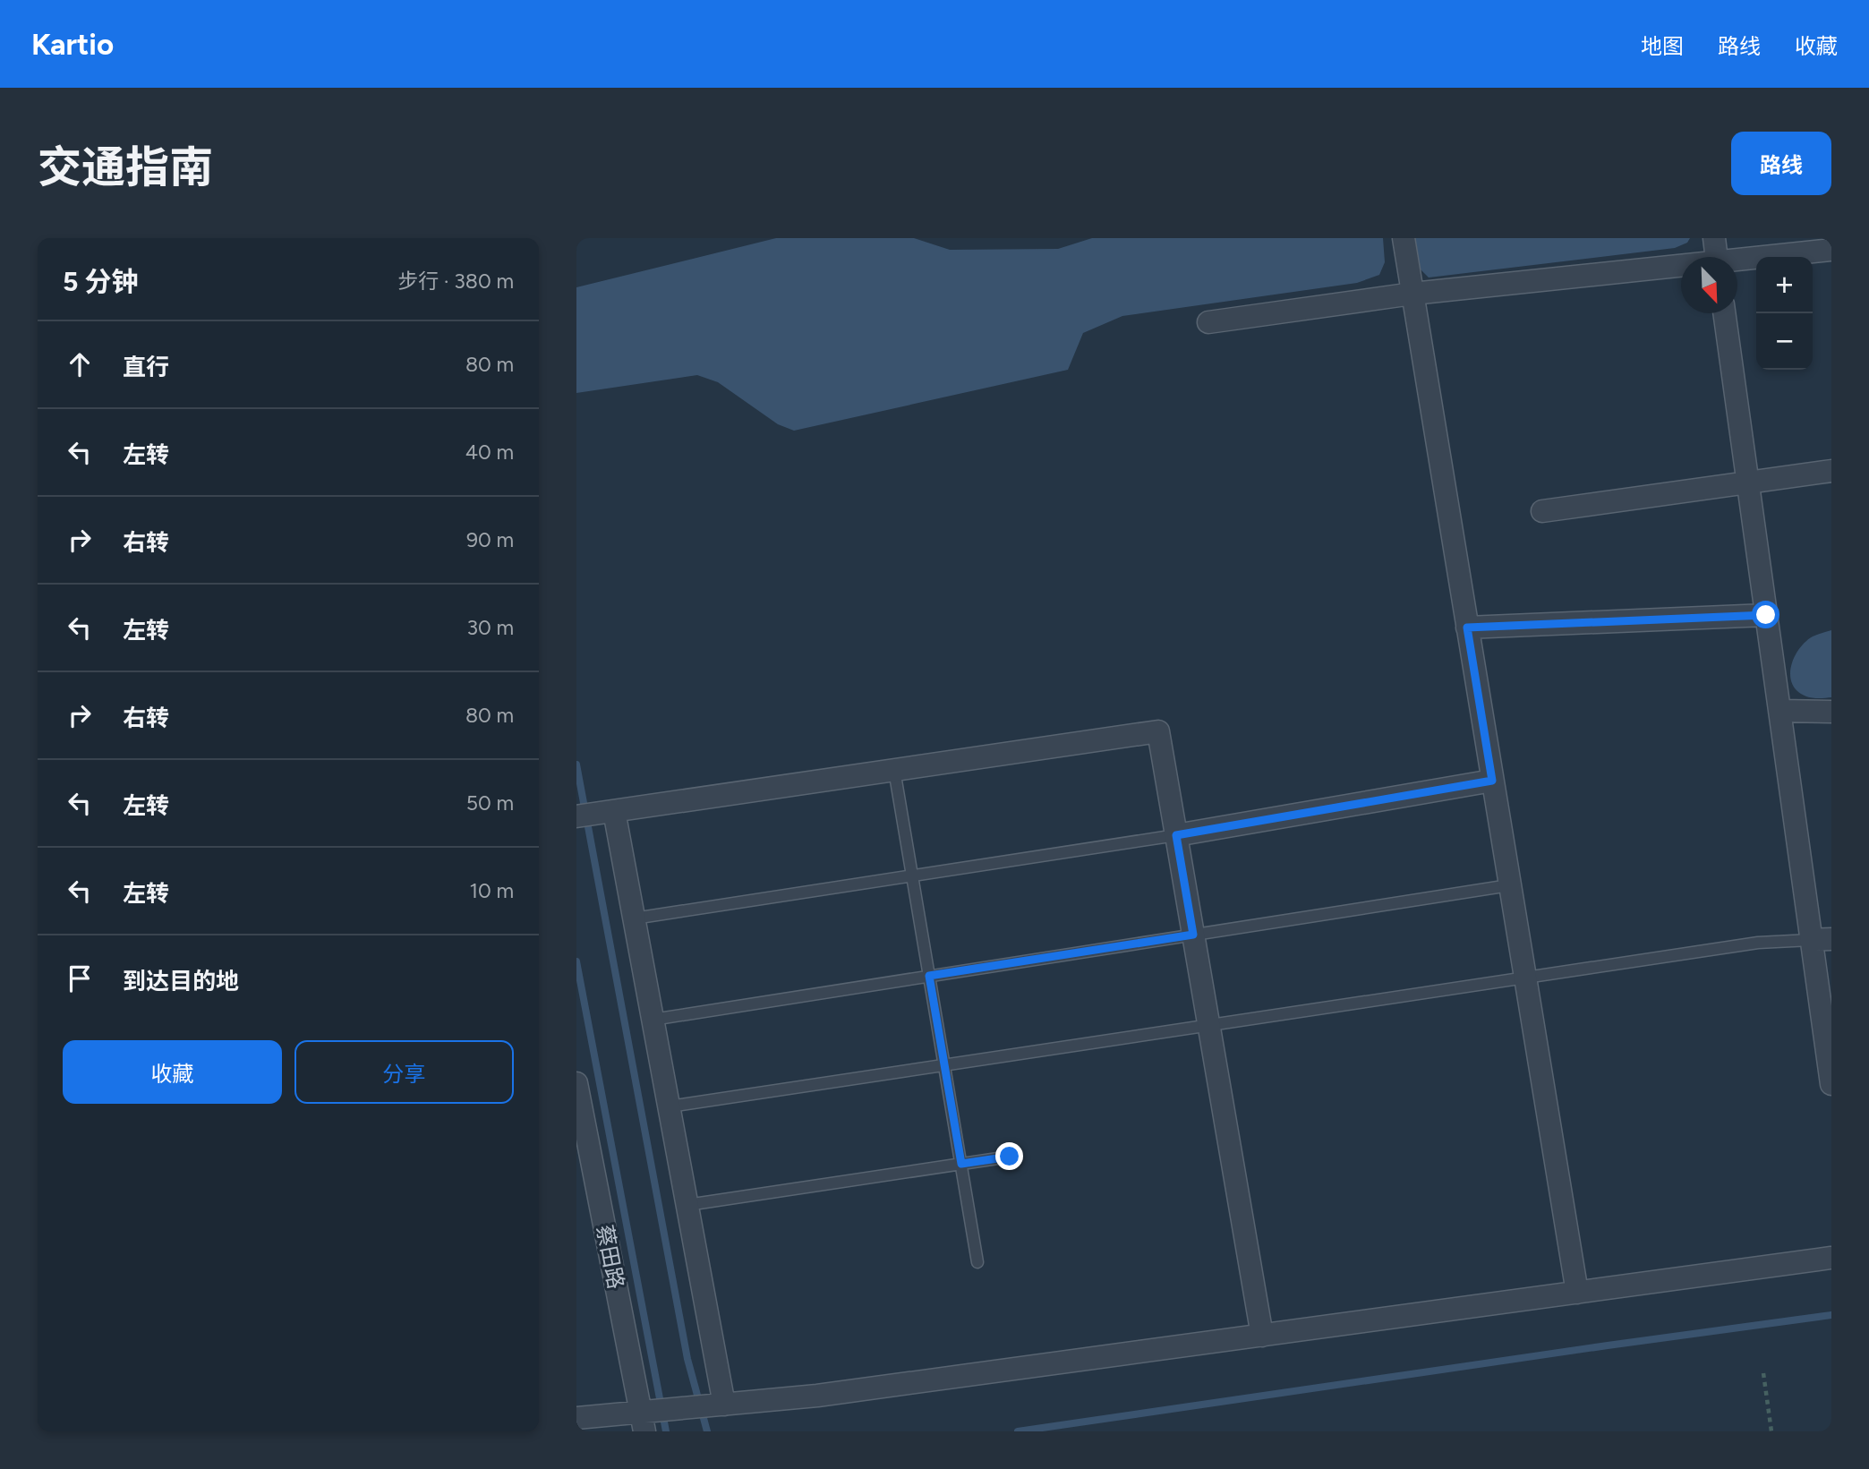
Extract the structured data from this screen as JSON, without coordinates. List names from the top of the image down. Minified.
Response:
{"streets":{"street":["蔡田路"]},"north":"bottom right","page":{"header":"Kartio","nav":["地图","路线","收藏"],"title":"交通指南","buttons":["路线",["收藏","分享"]],"heading":["5 分钟","步行 · 380 m"],"map_buttons":["+","−"],"list":[["直行","80 m"],["左转","40 m"],["右转","90 m"],["左转","30 m"],["右转","80 m"],["左转","50 m"],["左转","10 m"],"到达目的地"]}}
